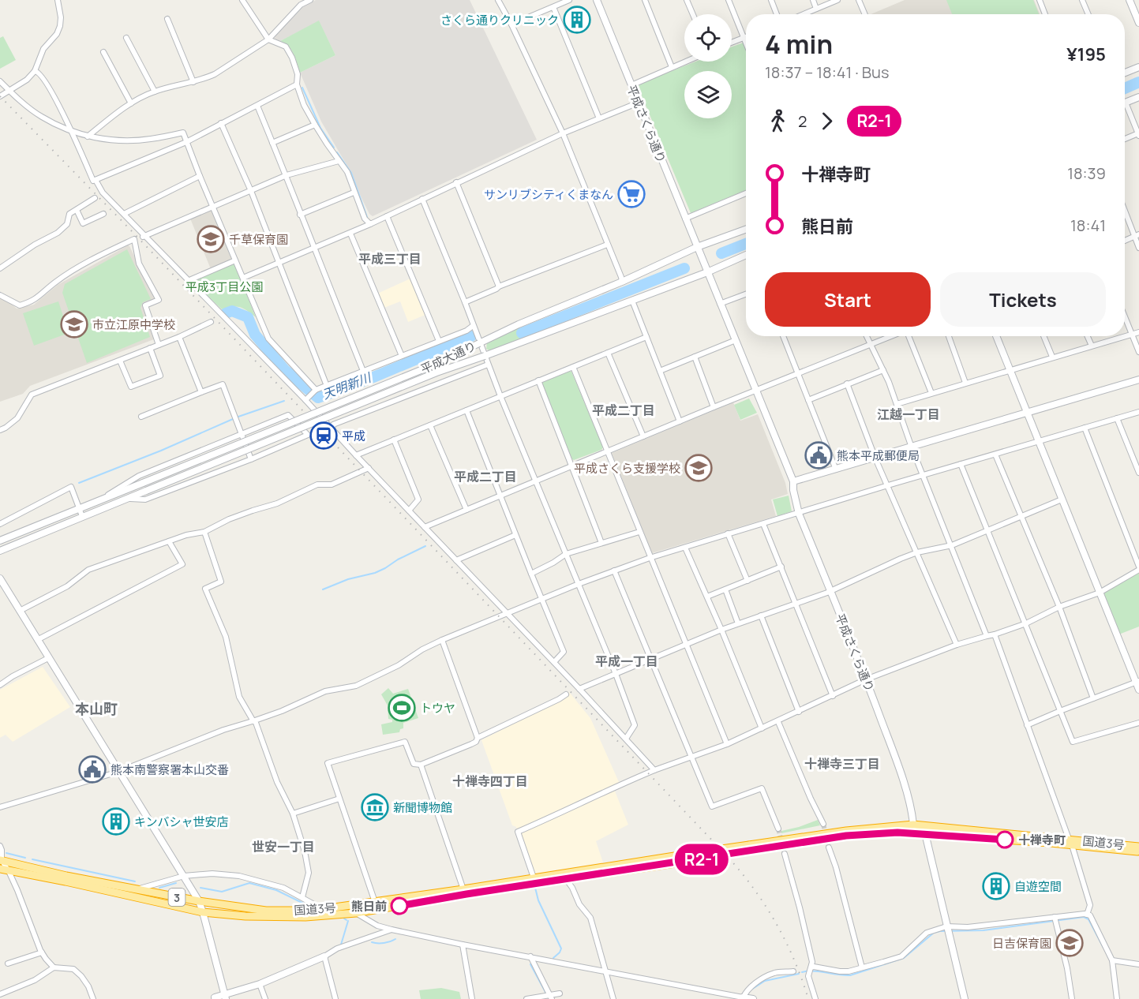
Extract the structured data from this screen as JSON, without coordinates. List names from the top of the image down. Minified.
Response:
{"streets":{"highway":["国道3号","3"],"street":["平成さくら通り","平成大通り"]},"crossings":[["平成さくら通り","平成大通り"],["平成さくら通り","国道3号"]],"districts":["平成三丁目","平成二丁目","江越一丁目","平成二丁目","平成一丁目","本山町","十禅寺三丁目","十禅寺四丁目","世安一丁目"],"water":["天明新川"],"parks":["平成3丁目公園"],"places":{"building":["さくら通りクリニック","キンバシャ世安店","自遊空間"],"supermarket":["サンリブシティくまなん"],"school or university":["千草保育園","市立江原中学校","平成さくら支援学校","日吉保育園"],"station":["平成"],"public building":["熊本平成郵便局","熊本南警察署本山交番"],"sports":["トウヤ"],"museum":["新聞博物館"],"other":["十禅寺町","熊日前"]},"lines":["bus line R2-1"],"page":{"on_map":"R2-1","heading":["4 min","18:37 – 18:41 · Bus","¥195"],"legs":["2","R2-1"],"list":[{"name":"十禅寺町","value":"18:39"},{"name":"熊日前","value":"18:41"}],"buttons":["Start","Tickets"]}}
